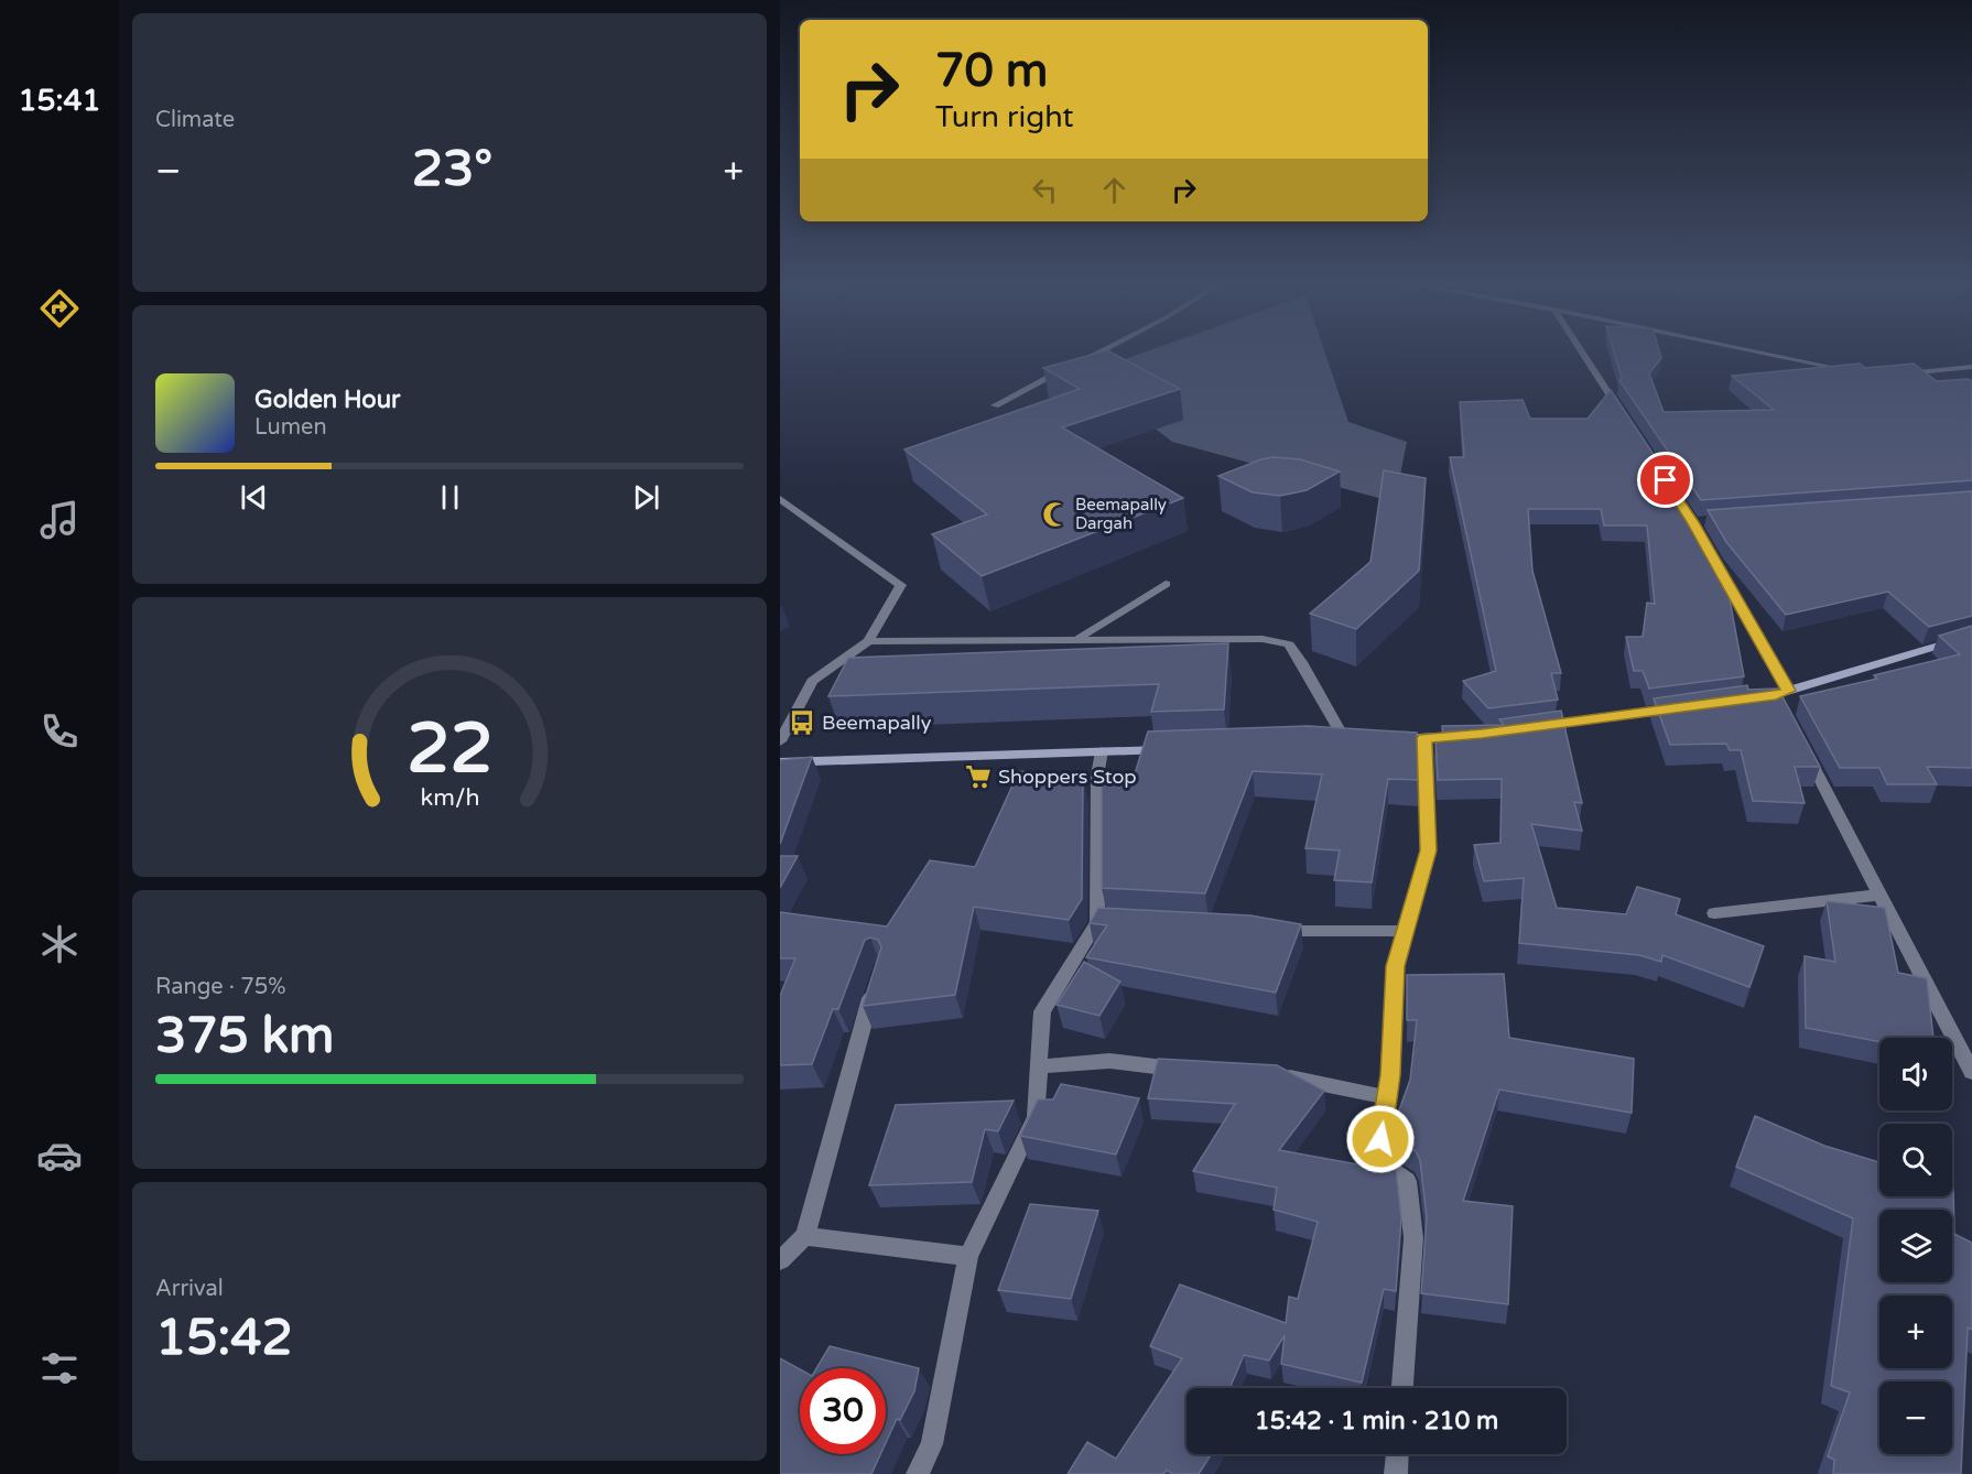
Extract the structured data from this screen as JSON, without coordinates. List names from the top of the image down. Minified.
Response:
{"places":{"mosque":["Beemapally Dargah"],"bus stop":["Beemapally"],"supermarket":["Shoppers Stop"]},"page":{"tabs":"15:41","tile":["Climate",["Range · 75%","375 km"],["Arrival","15:42"]],"turn":["70 m","Turn right"],"heat":["−","23°","+"],"song":["Golden Hour","Lumen"],"map_buttons":["+","−"],"limit":"30","trip":"15:42 · 1 min · 210 m","gauge":["22","km/h"]}}
